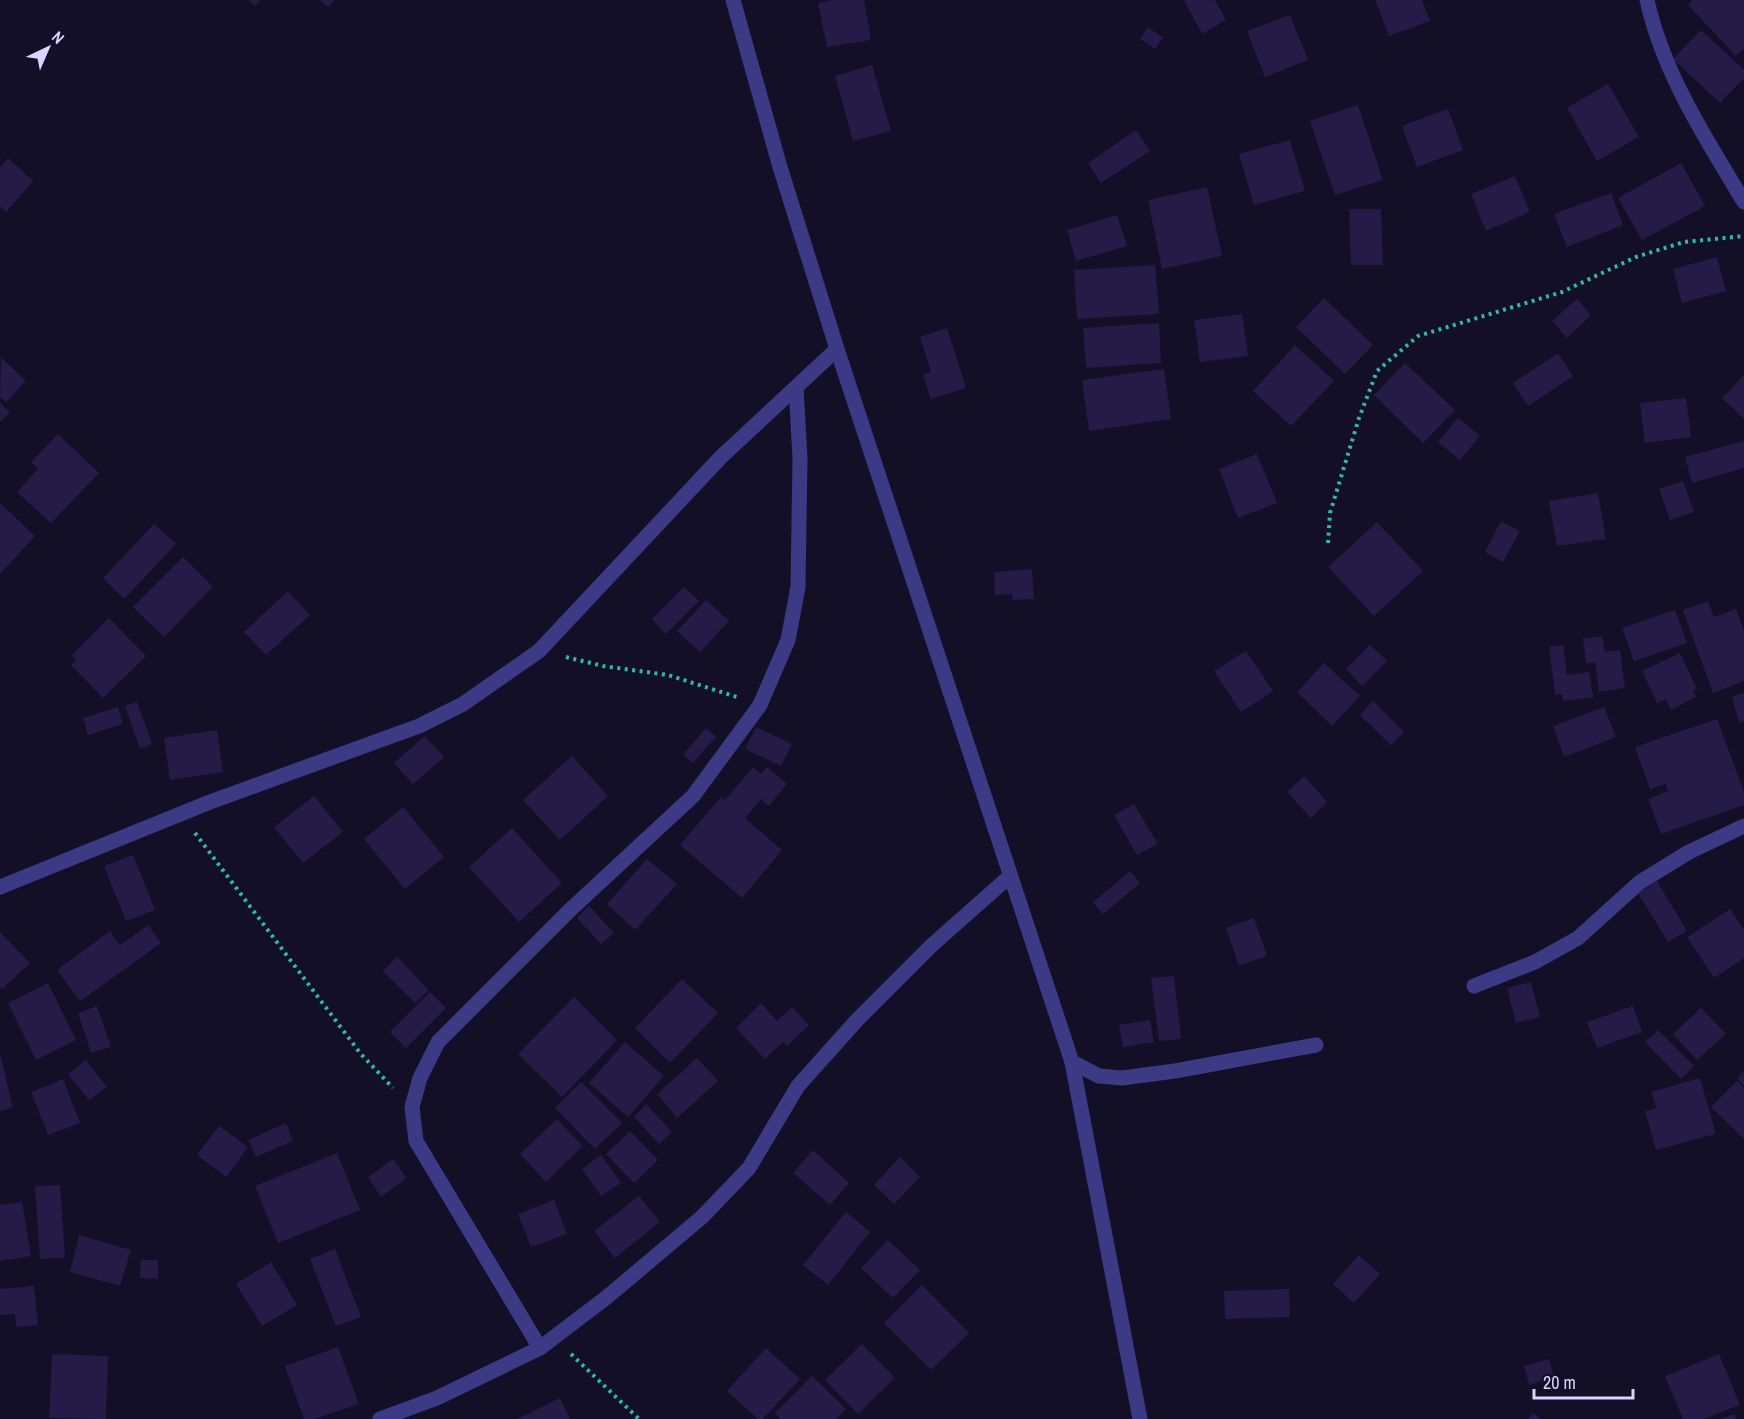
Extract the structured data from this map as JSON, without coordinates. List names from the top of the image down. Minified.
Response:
{"scale_bar":"20 m","north":"top right"}
